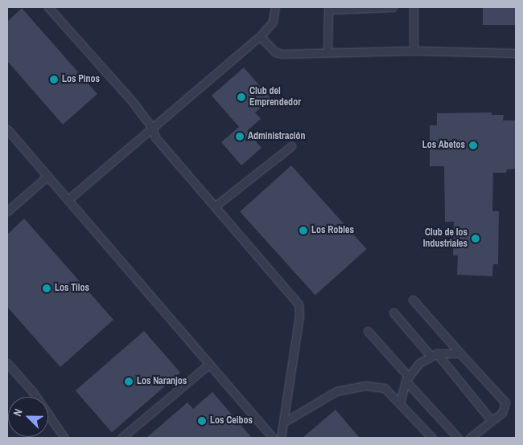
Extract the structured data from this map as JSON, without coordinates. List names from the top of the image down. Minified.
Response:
{"places":["Los Pinos","Club del Emprendedor","Administración","Los Abetos","Los Robles","Club de los Industriales","Los Tilos","Los Naranjos","Los Ceibos"],"north":"top left"}
